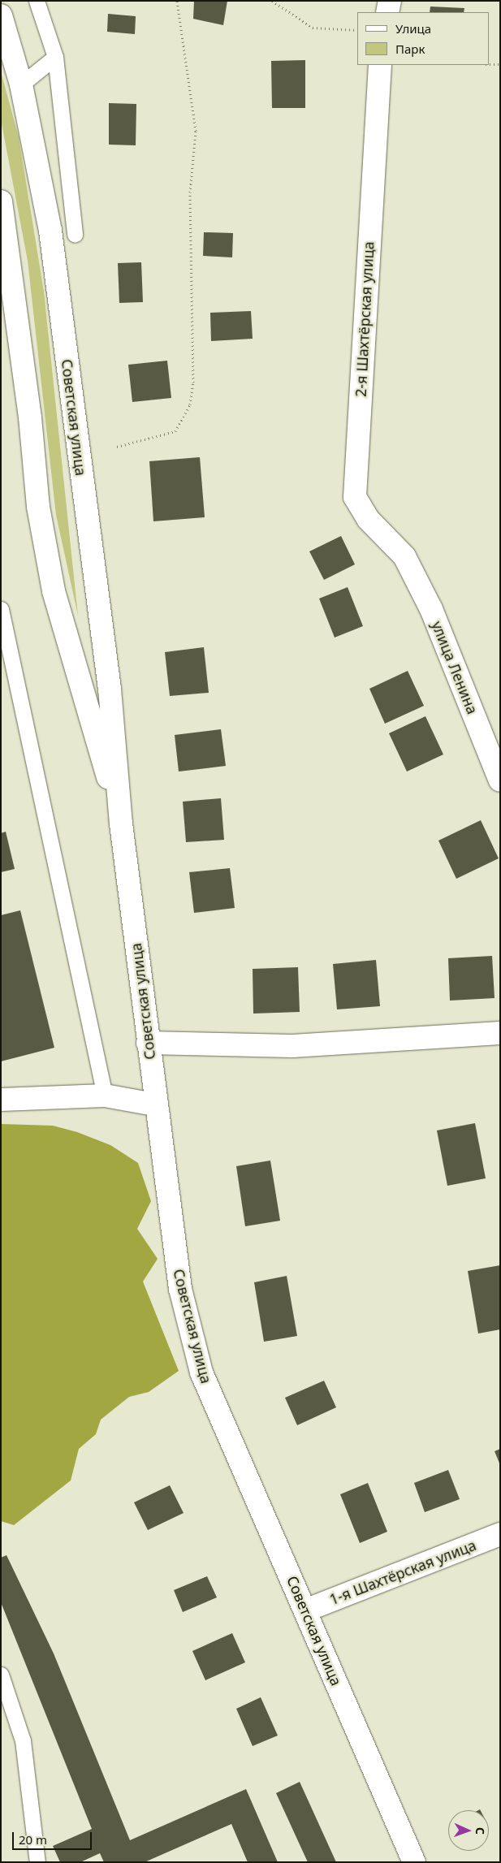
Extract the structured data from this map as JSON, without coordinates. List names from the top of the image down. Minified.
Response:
{"streets":{"main road":["2-я Шахтёрская улица","Советская улица","улица Ленина","1-я Шахтёрская улица"]},"crossings":[["2-я Шахтёрская улица","улица Ленина"],["Советская улица","1-я Шахтёрская улица"]],"legend":["Улица","Парк"],"scale_bar":"20 m","north":"right"}
